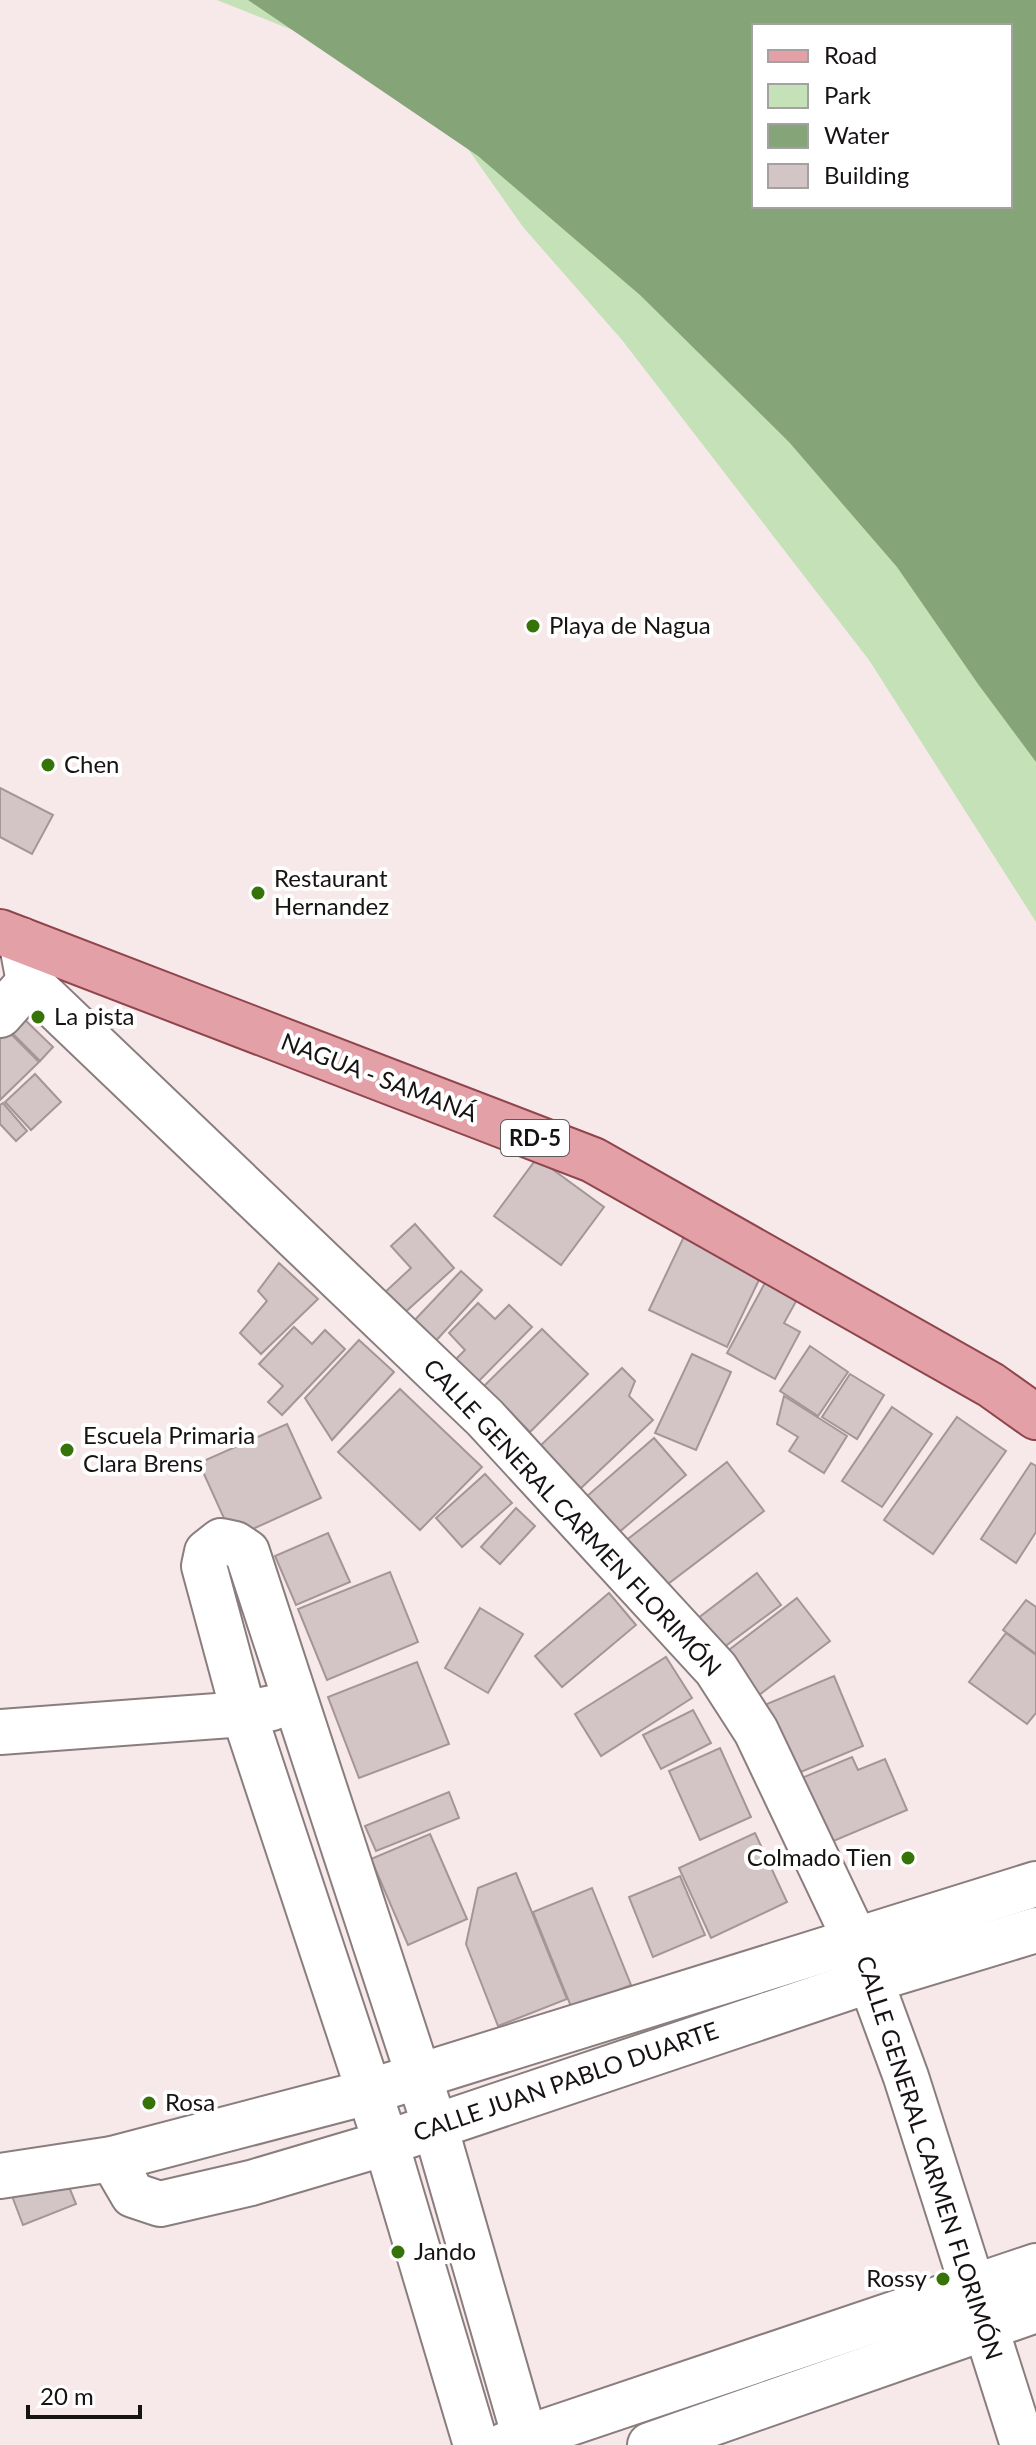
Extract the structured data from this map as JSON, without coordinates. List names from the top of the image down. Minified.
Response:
{"streets":{"main road":["NAGUA - SAMANÁ","RD-5"],"street":["CALLE GENERAL CARMEN FLORIMÓN","CALLE JUAN PABLO DUARTE"]},"crossings":[["CALLE GENERAL CARMEN FLORIMÓN","CALLE JUAN PABLO DUARTE"]],"places":["Playa de Nagua","Chen","Restaurant Hernandez","La pista","Escuela Primaria Clara Brens","Colmado Tien","Rosa","Jando","Rossy"],"legend":["Road","Park","Water","Building"],"scale_bar":"20 m"}
